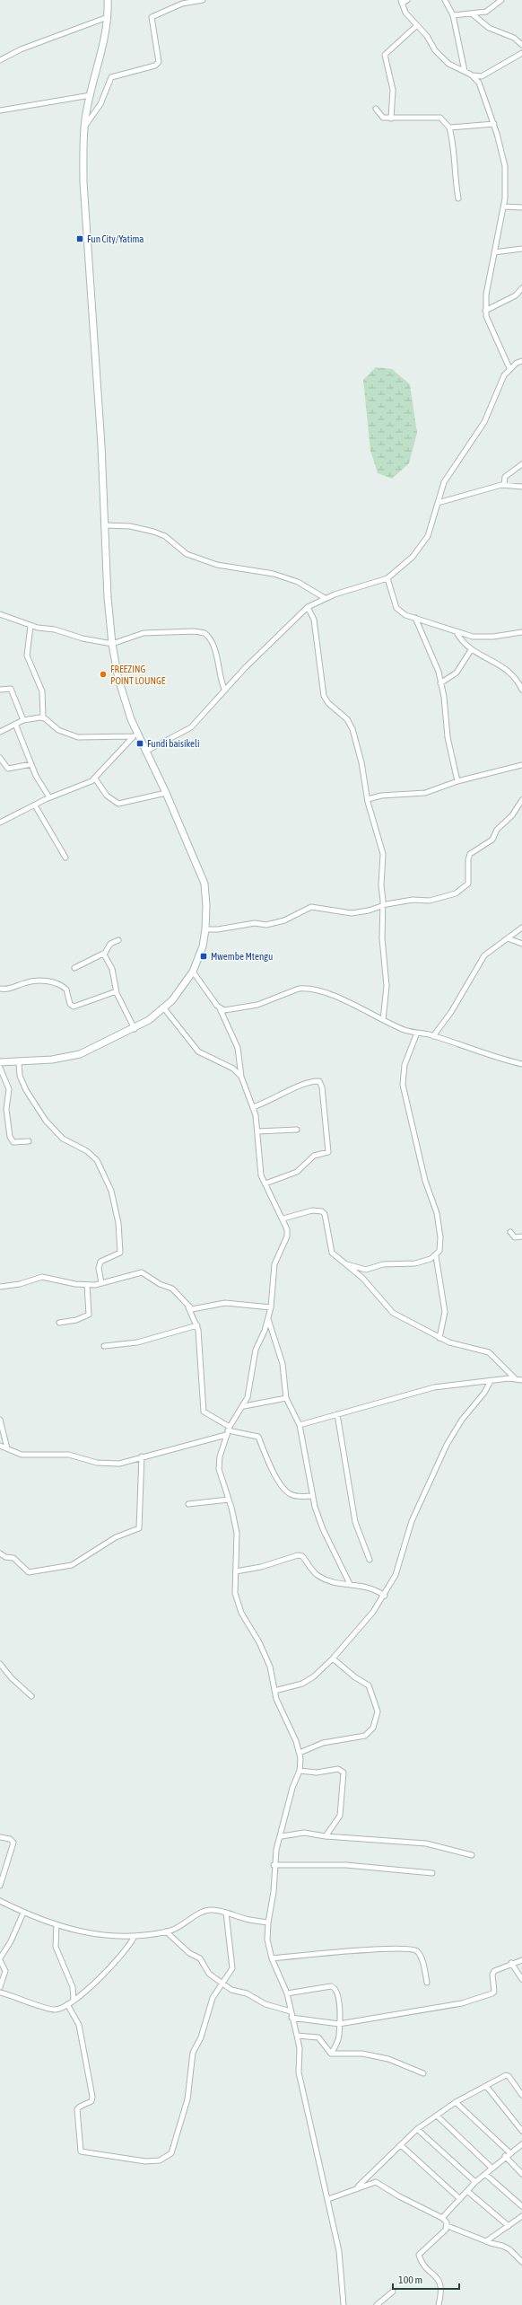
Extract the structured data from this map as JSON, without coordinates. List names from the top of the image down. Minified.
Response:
{"places":{"transit":["Fun City/Yatima","Fundi baisikeli","Mwembe Mtengu"],"other":["FREEZING POINT LOUNGE"]},"scale_bar":"100 m"}
